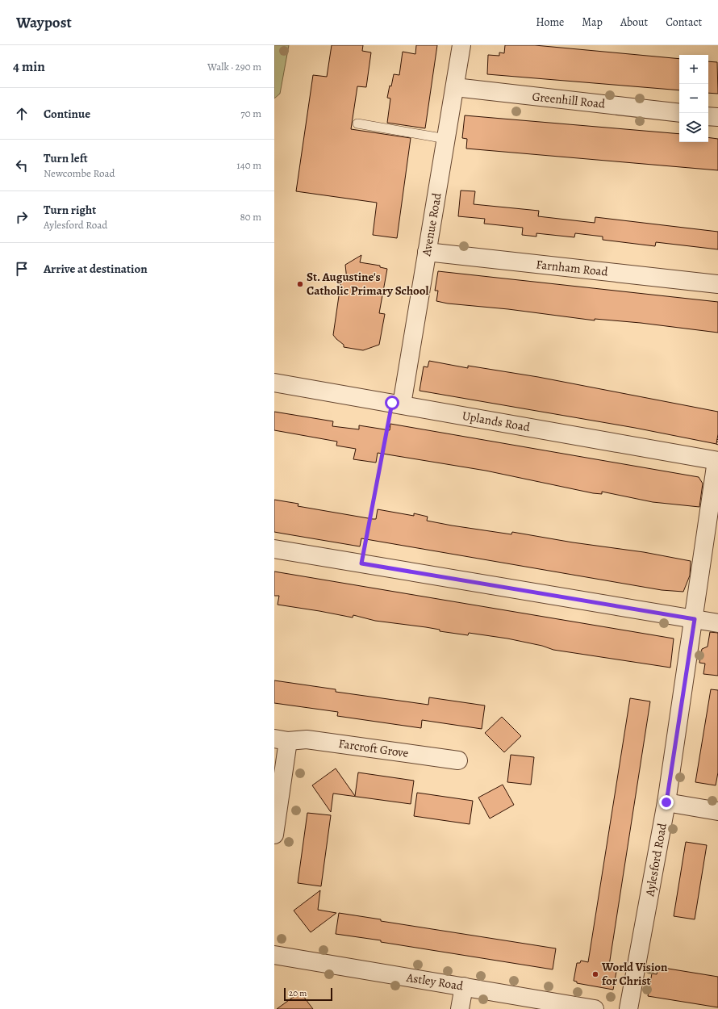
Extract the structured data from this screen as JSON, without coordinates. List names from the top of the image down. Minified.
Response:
{"streets":{"street":["Greenhill Road","Avenue Road","Farnham Road","Uplands Road","Farcroft Grove","Aylesford Road","Astley Road"]},"crossings":[["Greenhill Road","Avenue Road"],["Avenue Road","Farnham Road"],["Avenue Road","Uplands Road"],["Uplands Road","Aylesford Road"]],"places":["St. Augustine's Catholic Primary School","World Vision for Christ"],"scale_bar":"20 m","page":{"header":"Waypost","nav":["Home","Map","About","Contact"],"heading":["4 min","Walk · 290 m"],"map_buttons":["+","−"],"list":[["Continue","70 m"],["Turn left","Newcombe Road","140 m"],["Turn right","Aylesford Road","80 m"],"Arrive at destination"],"scale":"20 m"}}
